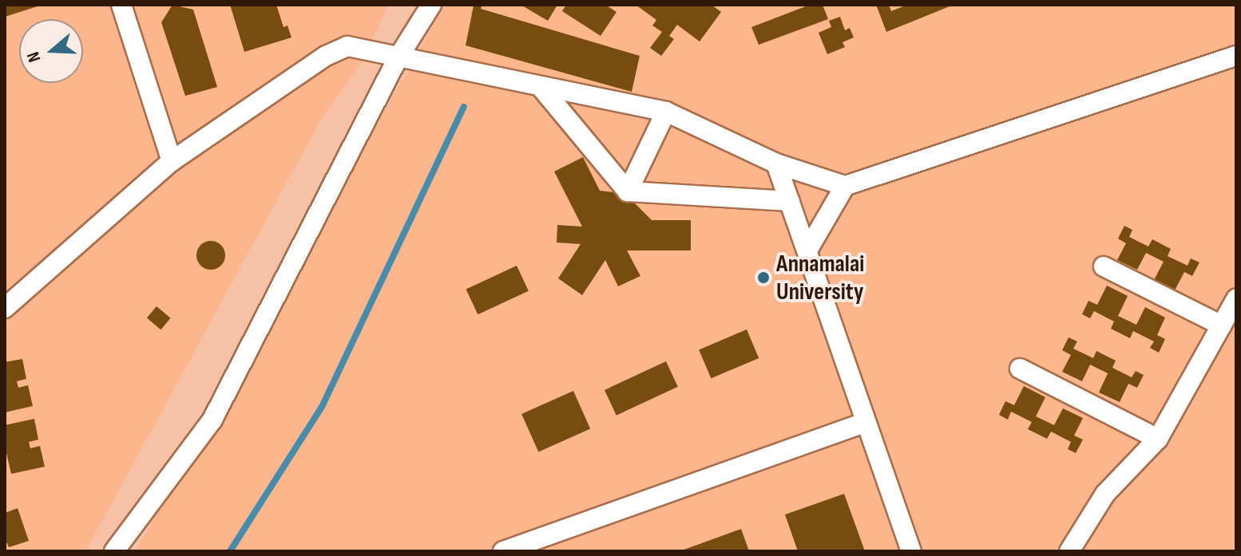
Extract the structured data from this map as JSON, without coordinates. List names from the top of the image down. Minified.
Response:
{"places":["Annamalai University"],"north":"left"}
